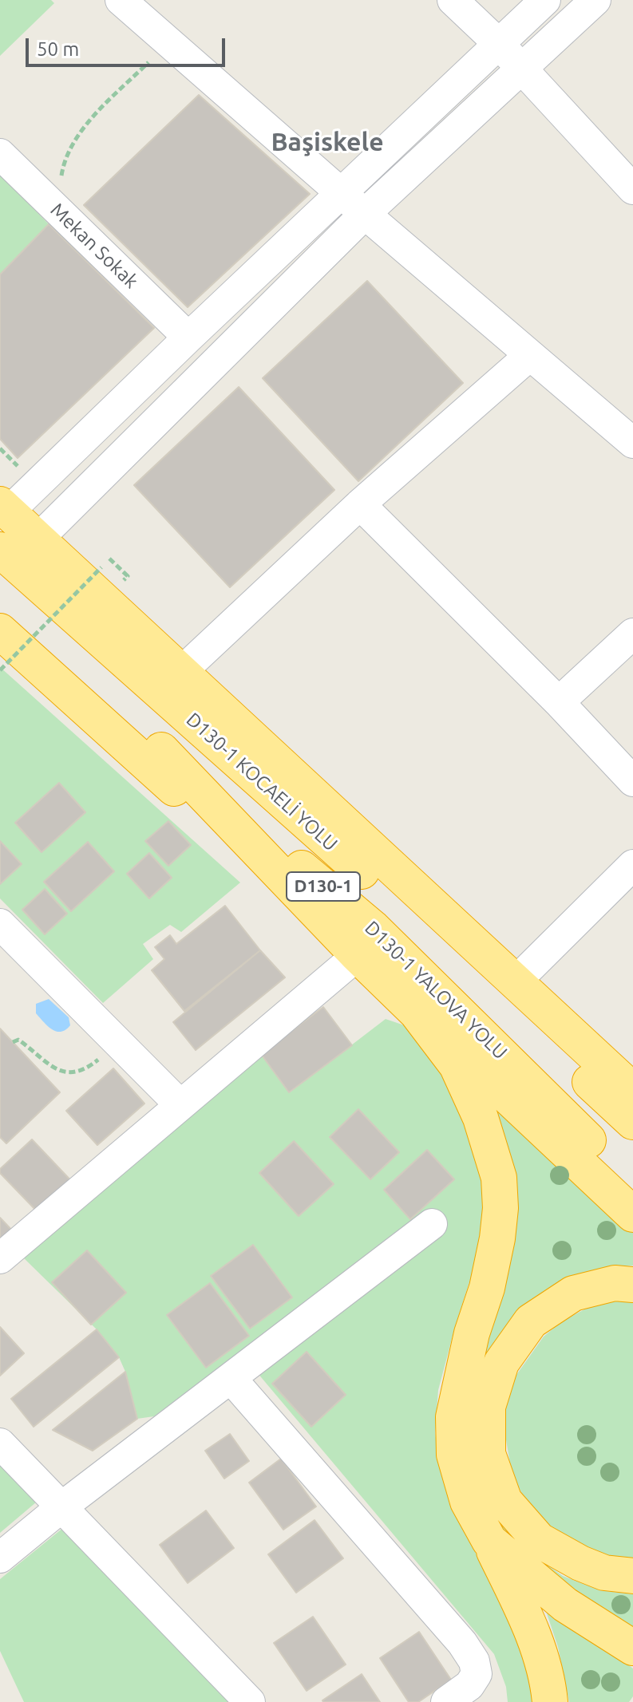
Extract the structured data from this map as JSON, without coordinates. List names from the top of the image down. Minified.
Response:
{"streets":{"highway":["D130-1 KOCAELİ YOLU","D130-1","D130-1 YALOVA YOLU"],"street":["Mekan Sokak"]},"districts":["Başiskele"],"scale_bar":"50 m"}
